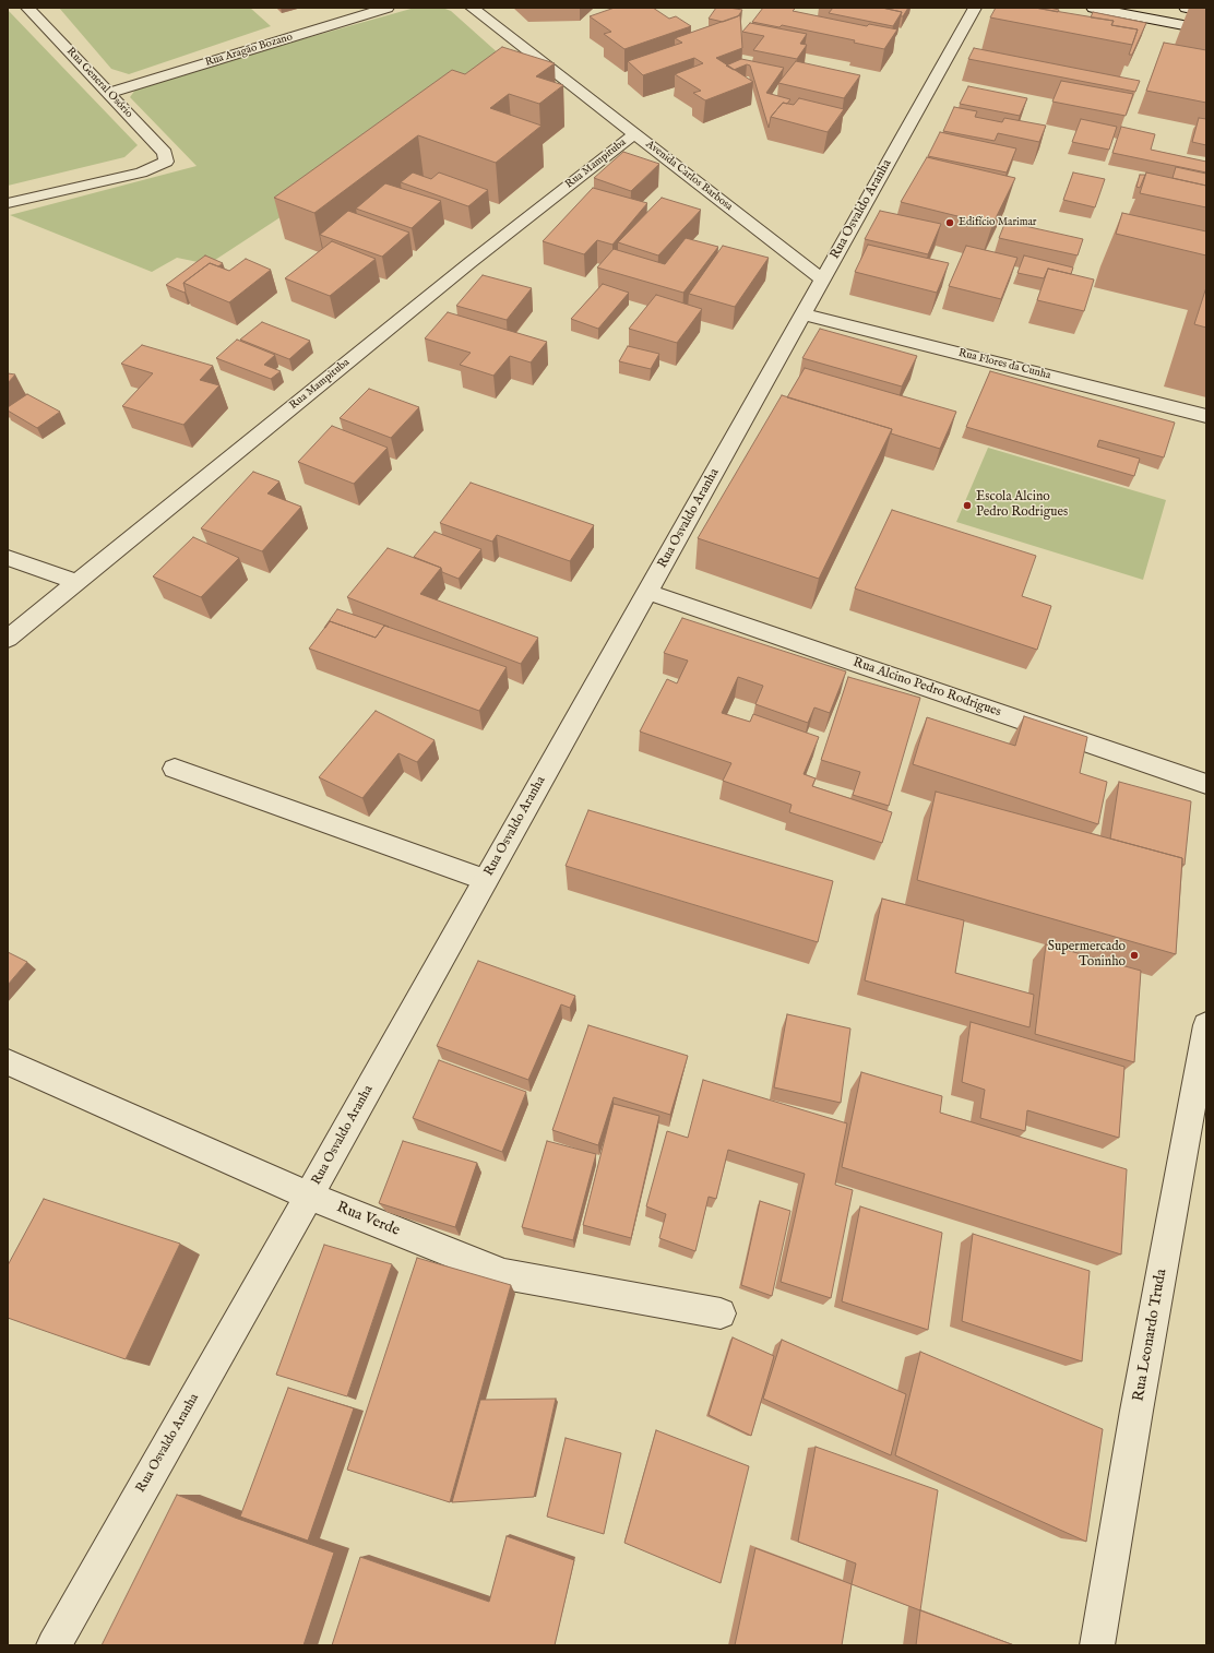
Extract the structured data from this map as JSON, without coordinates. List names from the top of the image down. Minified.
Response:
{"streets":{"street":["Rua Aragão Bozano","Rua General Osório","Rua Mampituba","Avenida Carlos Barbosa","Rua Osvaldo Aranha","Rua Flores da Cunha","Rua Alcino Pedro Rodrigues","Rua Verde","Rua Leonardo Truda"]},"crossings":[["Rua Aragão Bozano","Rua General Osório"],["Rua Mampituba","Avenida Carlos Barbosa"],["Avenida Carlos Barbosa","Rua Osvaldo Aranha"],["Rua Osvaldo Aranha","Rua Flores da Cunha"],["Rua Osvaldo Aranha","Rua Alcino Pedro Rodrigues"],["Rua Osvaldo Aranha","Rua Verde"]],"places":["Edifício Marimar","Escola Alcino Pedro Rodrigues","Supermercado Toninho"]}
